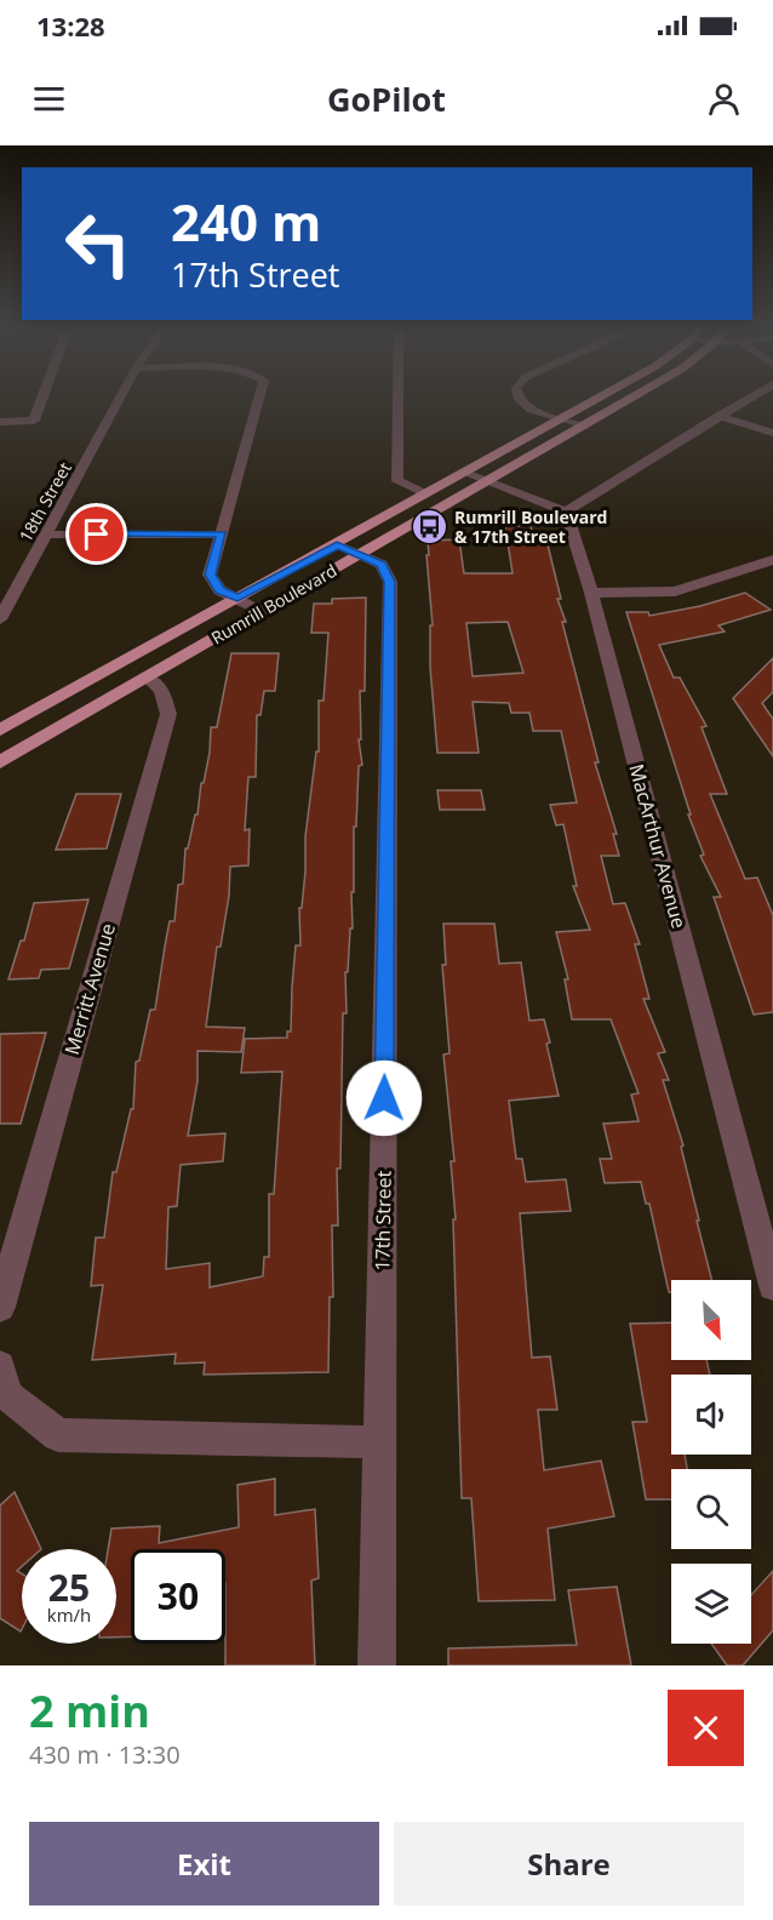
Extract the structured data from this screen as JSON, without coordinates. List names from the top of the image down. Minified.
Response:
{"streets":{"main road":["Rumrill Boulevard"],"street":["18th Street","MacArthur Avenue","Merritt Avenue","17th Street"]},"crossings":[["Rumrill Boulevard","Merritt Avenue"],["Rumrill Boulevard","17th Street"]],"places":{"bus stop":["Rumrill Boulevard & 17th Street"]},"north":"bottom right","page":{"status":"13:28","header":"GoPilot","turn":["240 m","17th Street"],"speed":"25 km/h","limit":"30","heading":["2 min","430 m · 13:30"],"buttons":["Exit","Share"]}}
